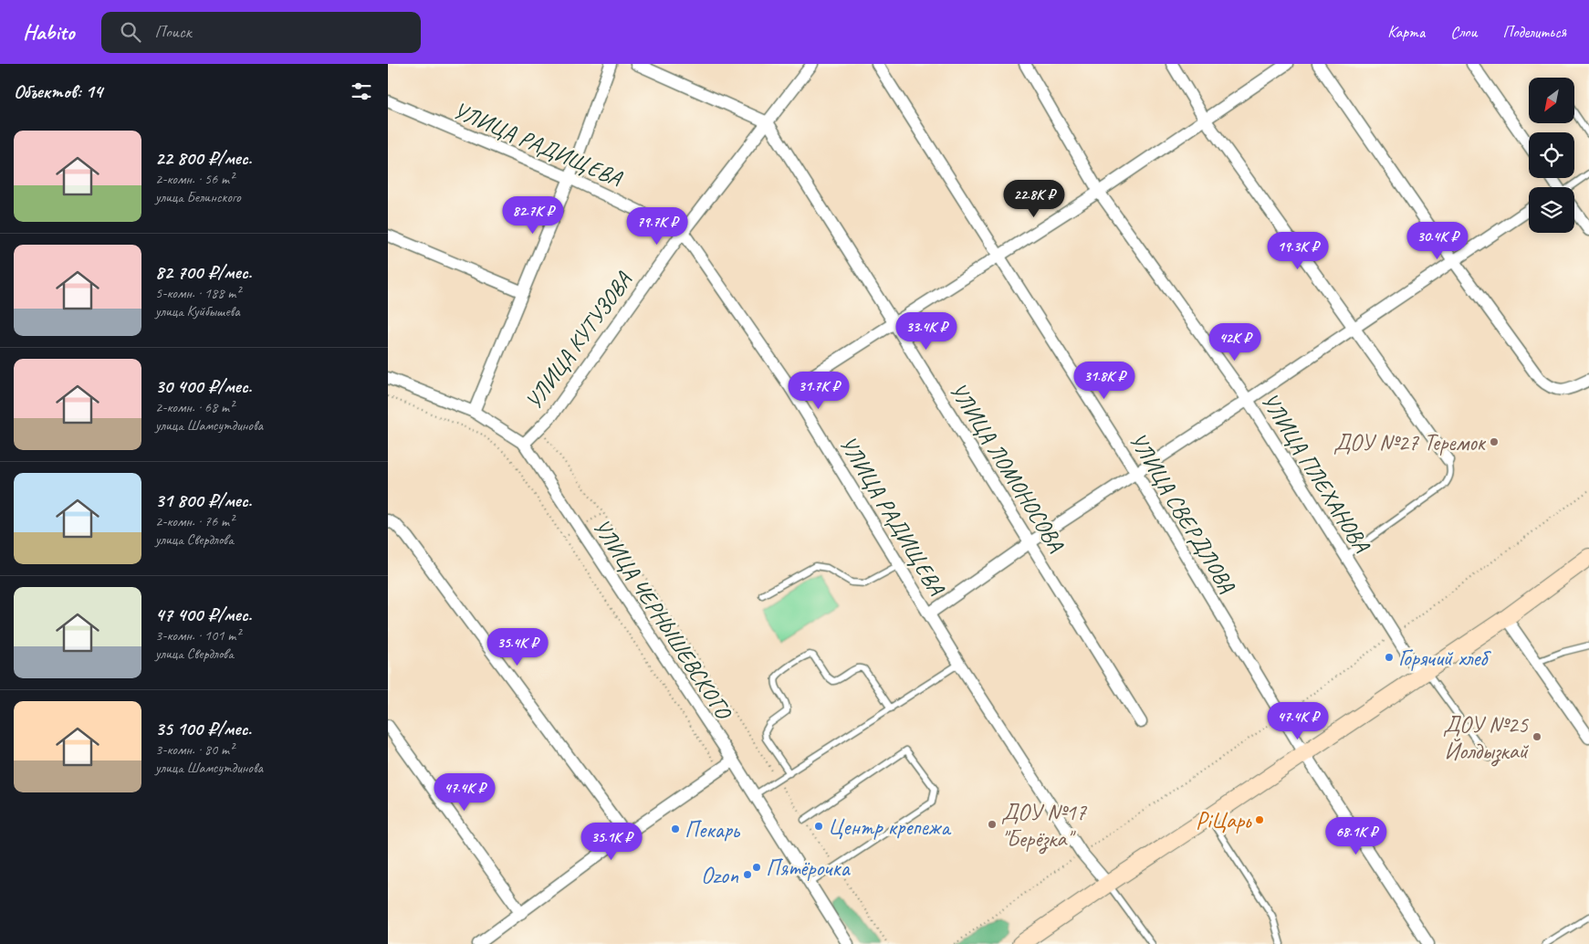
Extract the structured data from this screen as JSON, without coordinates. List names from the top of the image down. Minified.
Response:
{"streets":{"street":["УЛИЦА РАДИЩЕВА","УЛИЦА КУТУЗОВА","УЛИЦА ЛОМОНОСОВА","УЛИЦА ПЛЕХАНОВА","УЛИЦА СВЕРДЛОВА","УЛИЦА ЧЕРНЫШЕВСКОГО"]},"crossings":[["УЛИЦА РАДИЩЕВА","УЛИЦА КУТУЗОВА"],["УЛИЦА КУТУЗОВА","УЛИЦА ЛОМОНОСОВА"],["УЛИЦА КУТУЗОВА","УЛИЦА ЧЕРНЫШЕВСКОГО"]],"places":["ДОУ №27 Теремок","Горячий хлеб","ДОУ №25 Йолдызкай","PiЦарь","ДОУ №17 \"Берёзка\"","Центр крепежа","Пекарь","Пятёрочка","Ozon"],"north":"bottom left","page":{"header":"Habito","search":"Поиск","nav":["Карта","Слои","Поделиться"],"heading":"Объектов: 14","list":[{"name":"22 800 ₽/мес.","note":"2-комн. · 56 m² · улица Белинского"},{"name":"82 700 ₽/мес.","note":"5-комн. · 188 m² · улица Куйбышева"},{"name":"30 400 ₽/мес.","note":"2-комн. · 68 m² · улица Шамсутдинова"},{"name":"31 800 ₽/мес.","note":"2-комн. · 76 m² · улица Свердлова"},{"name":"47 400 ₽/мес.","note":"3-комн. · 101 m² · улица Свердлова"},{"name":"35 100 ₽/мес.","note":"3-комн. · 80 m² · улица Шамсутдинова"}],"price":["22.8K ₽","82.7K ₽","79.7K ₽","30.4K ₽","19.3K ₽","33.4K ₽","42K ₽","31.8K ₽","31.7K ₽","35.4K ₽","47.4K ₽","47.4K ₽","68.1K ₽","35.1K ₽"]}}
